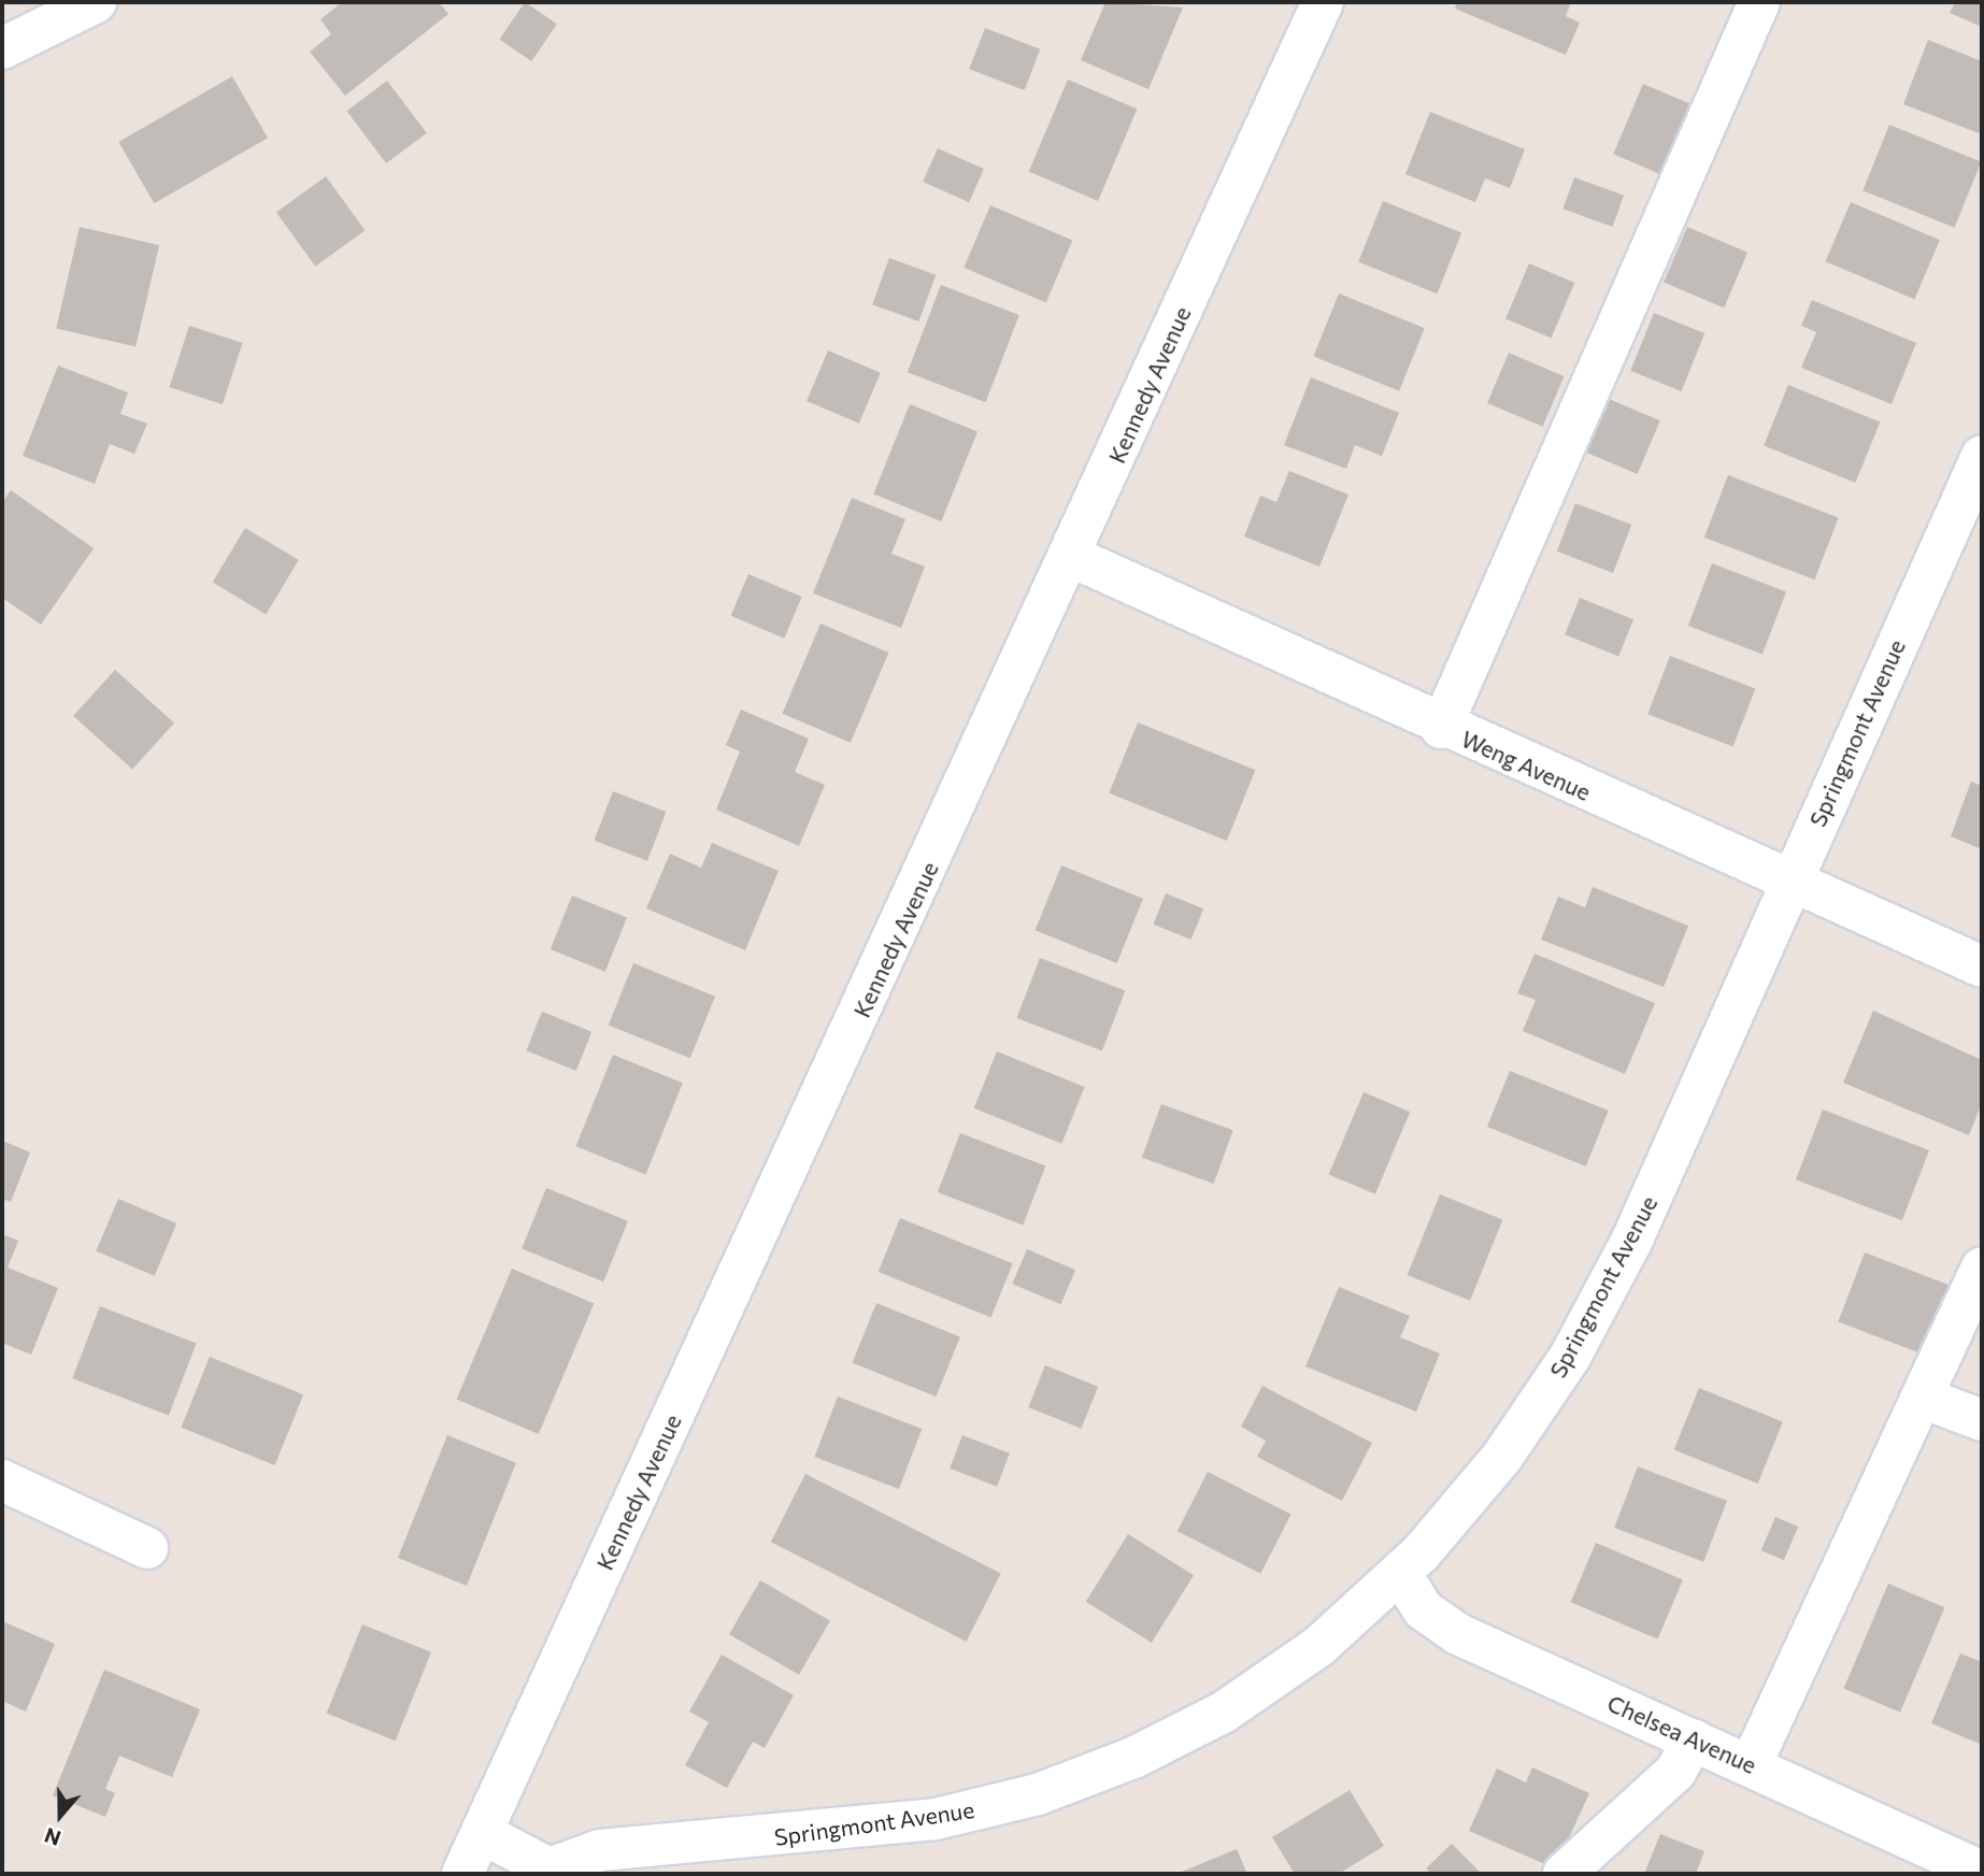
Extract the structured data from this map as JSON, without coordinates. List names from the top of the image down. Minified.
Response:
{"streets":{"street":["Kennedy Avenue","Springmont Avenue","Weng Avenue","Chelsea Avenue"]},"crossings":[["Kennedy Avenue","Weng Avenue"],["Springmont Avenue","Weng Avenue"],["Springmont Avenue","Chelsea Avenue"]],"north":"bottom"}
